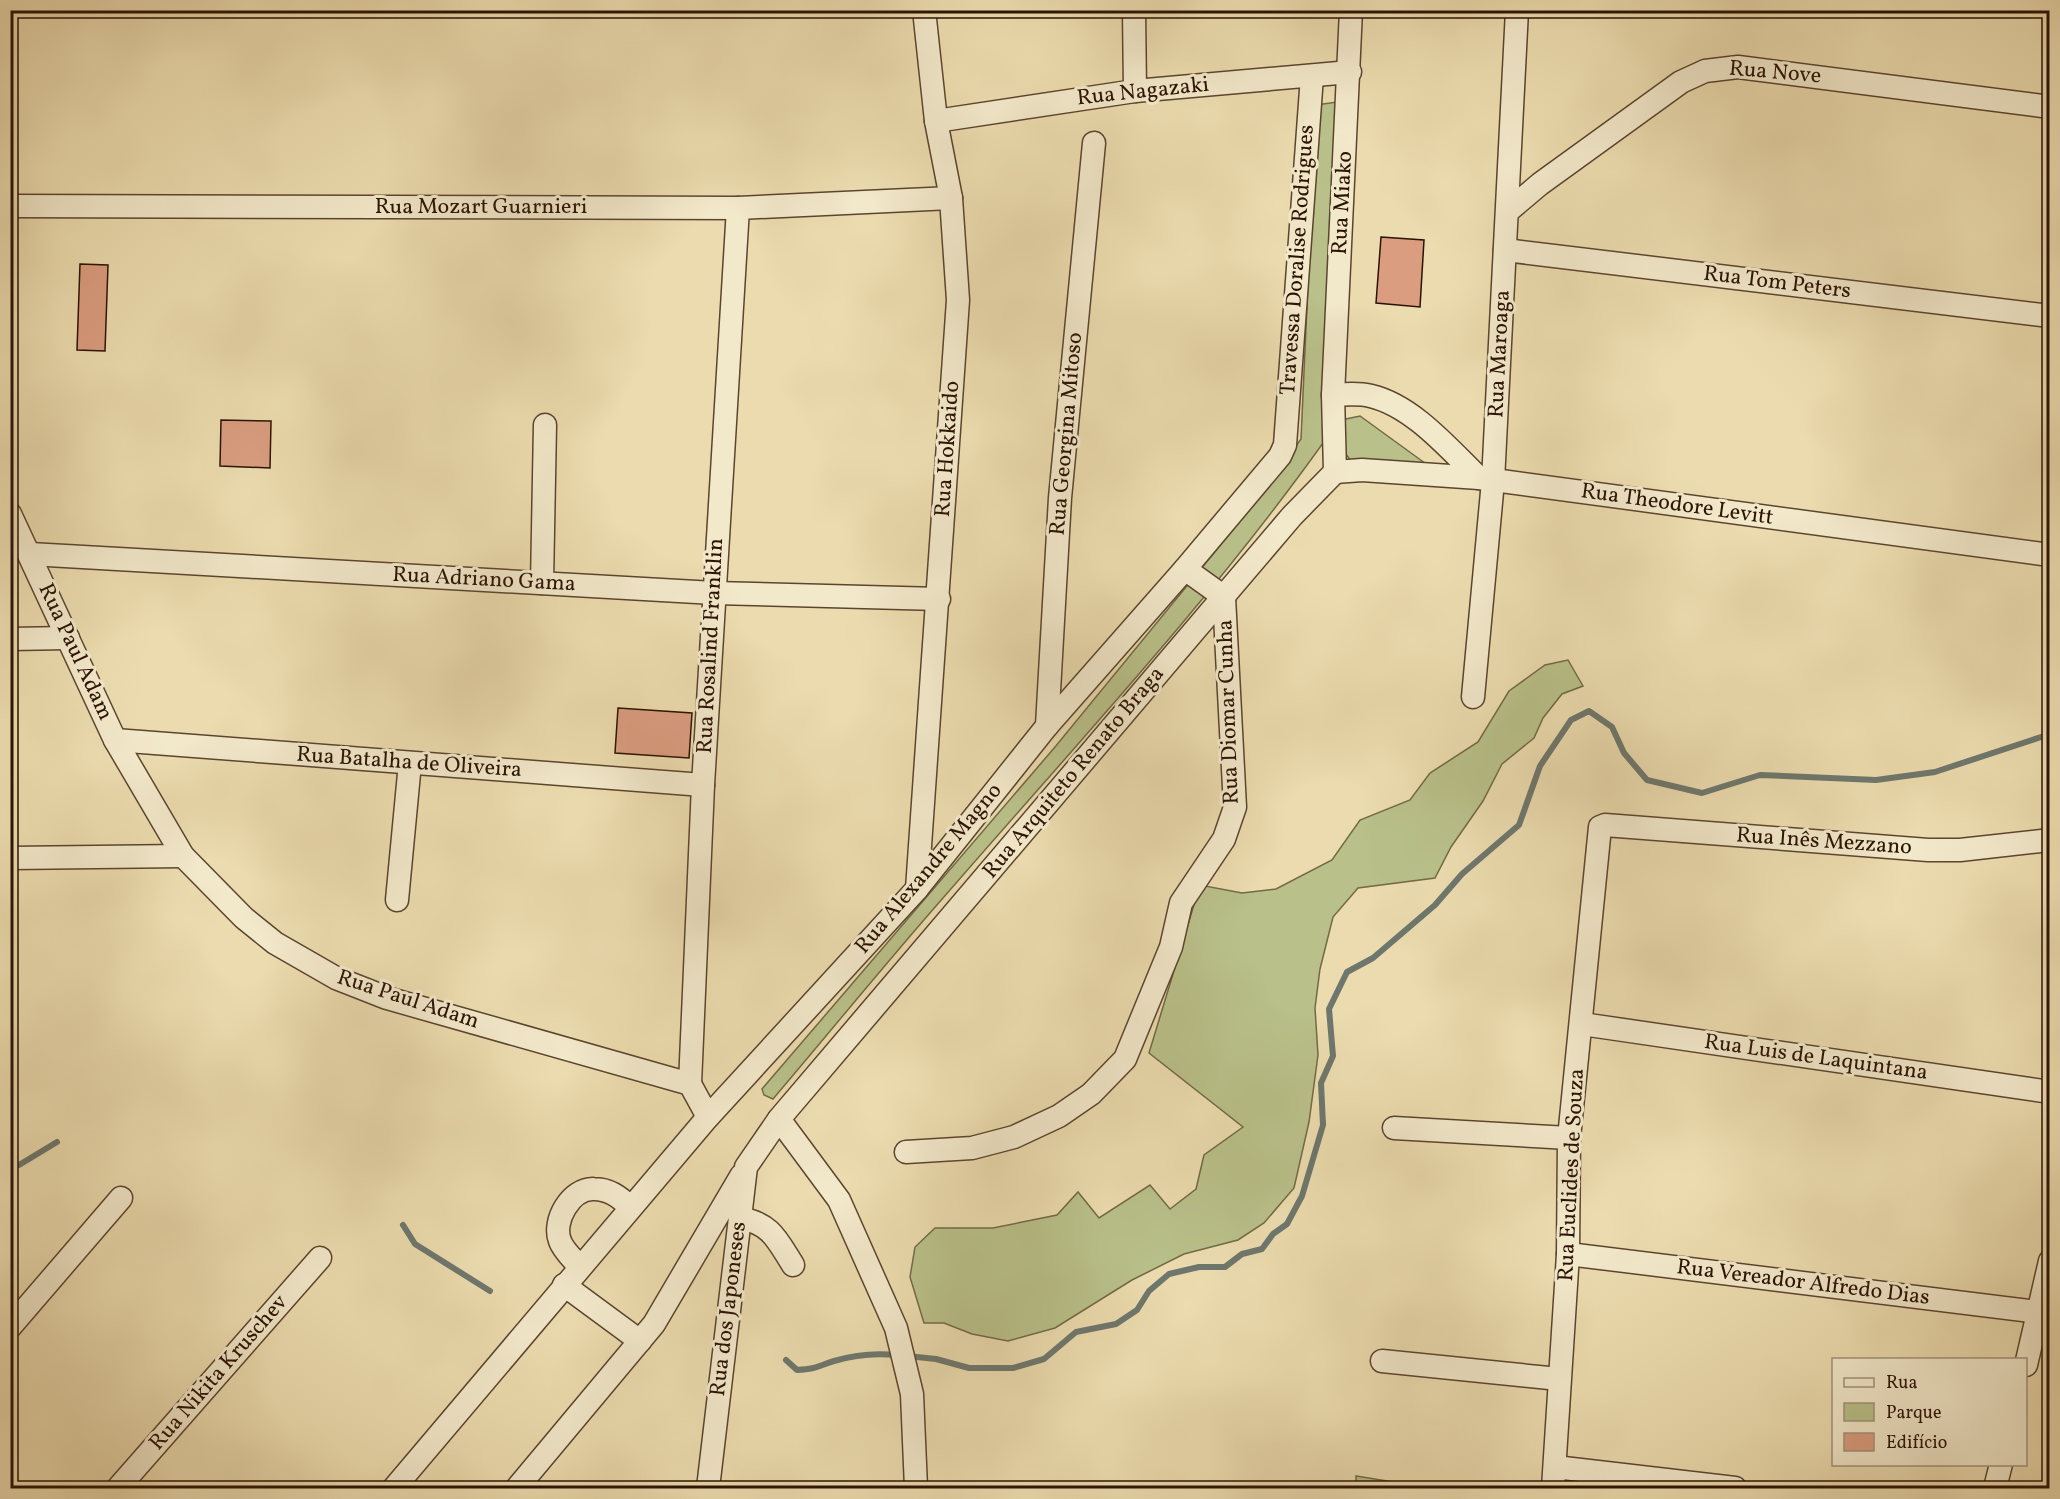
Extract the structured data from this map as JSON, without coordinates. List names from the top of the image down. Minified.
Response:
{"streets":{"street":["Rua Nove","Rua Nagazaki","Rua Miako","Rua Mozart Guarnieri","Travessa Doralise Rodrigues","Rua Tom Peters","Rua Maroaga","Rua Georgina Mitoso","Rua Hokkaido","Rua Theodore Levitt","Rua Adriano Gama","Rua Rosalind Franklin","Rua Paul Adam","Rua Diomar Cunha","Rua Batalha de Oliveira","Rua Arquiteto Renato Braga","Rua Inês Mezzano","Rua Alexandre Magno","Rua Luis de Laquintana","Rua Euclides de Souza","Rua Vereador Alfredo Dias","Rua dos Japoneses","Rua Nikita Kruschev"]},"crossings":[["Rua Nove","Rua Maroaga"],["Rua Nagazaki","Rua Miako"],["Rua Nagazaki","Travessa Doralise Rodrigues"],["Rua Nagazaki","Rua Hokkaido"],["Rua Mozart Guarnieri","Rua Hokkaido"],["Rua Mozart Guarnieri","Rua Rosalind Franklin"],["Travessa Doralise Rodrigues","Rua Alexandre Magno"],["Rua Tom Peters","Rua Maroaga"],["Rua Maroaga","Rua Theodore Levitt"],["Rua Georgina Mitoso","Rua Alexandre Magno"],["Rua Hokkaido","Rua Adriano Gama"],["Rua Hokkaido","Rua Alexandre Magno"],["Rua Theodore Levitt","Rua Arquiteto Renato Braga"],["Rua Adriano Gama","Rua Rosalind Franklin"],["Rua Adriano Gama","Rua Paul Adam"],["Rua Rosalind Franklin","Rua Paul Adam"],["Rua Rosalind Franklin","Rua Batalha de Oliveira"],["Rua Paul Adam","Rua Batalha de Oliveira"],["Rua Diomar Cunha","Rua Arquiteto Renato Braga"],["Rua Arquiteto Renato Braga","Rua dos Japoneses"],["Rua Inês Mezzano","Rua Euclides de Souza"],["Rua Luis de Laquintana","Rua Euclides de Souza"],["Rua Euclides de Souza","Rua Vereador Alfredo Dias"]],"legend":["Rua","Parque","Edifício"]}
